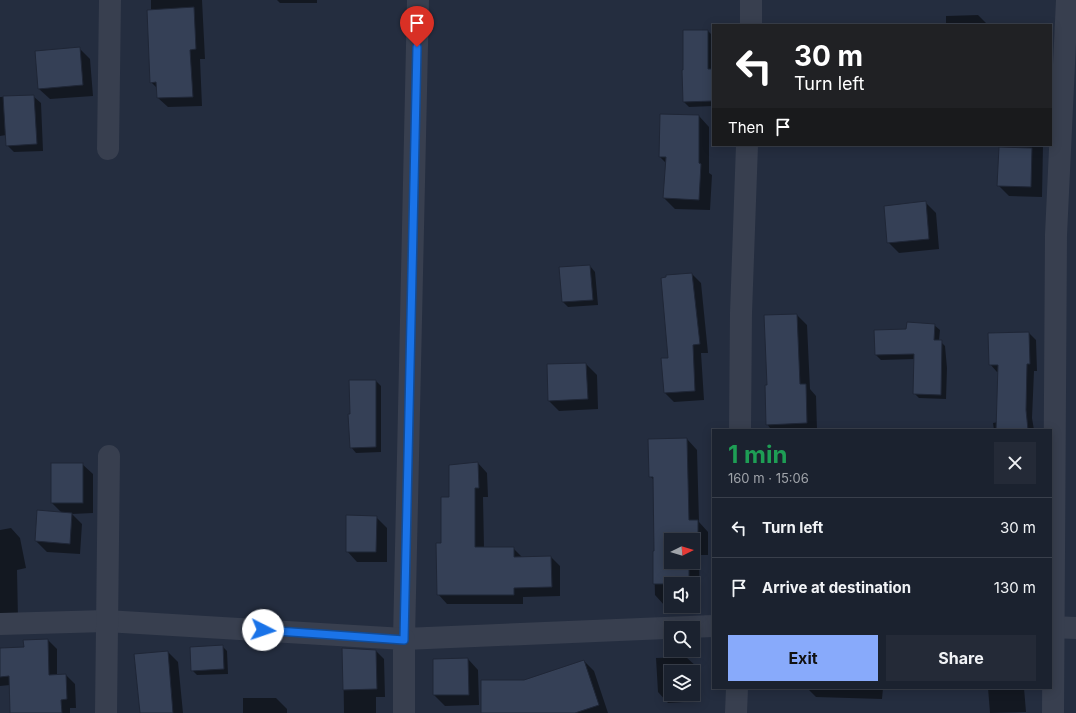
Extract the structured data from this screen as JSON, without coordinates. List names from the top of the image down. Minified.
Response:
{"north":"right","page":{"turn":["30 m","Turn left"],"then":"Then","heading":["1 min","160 m · 15:06"],"list":[{"name":"Turn left","value":"30 m"},{"name":"Arrive at destination","value":"130 m"}],"buttons":["Exit","Share"]}}
